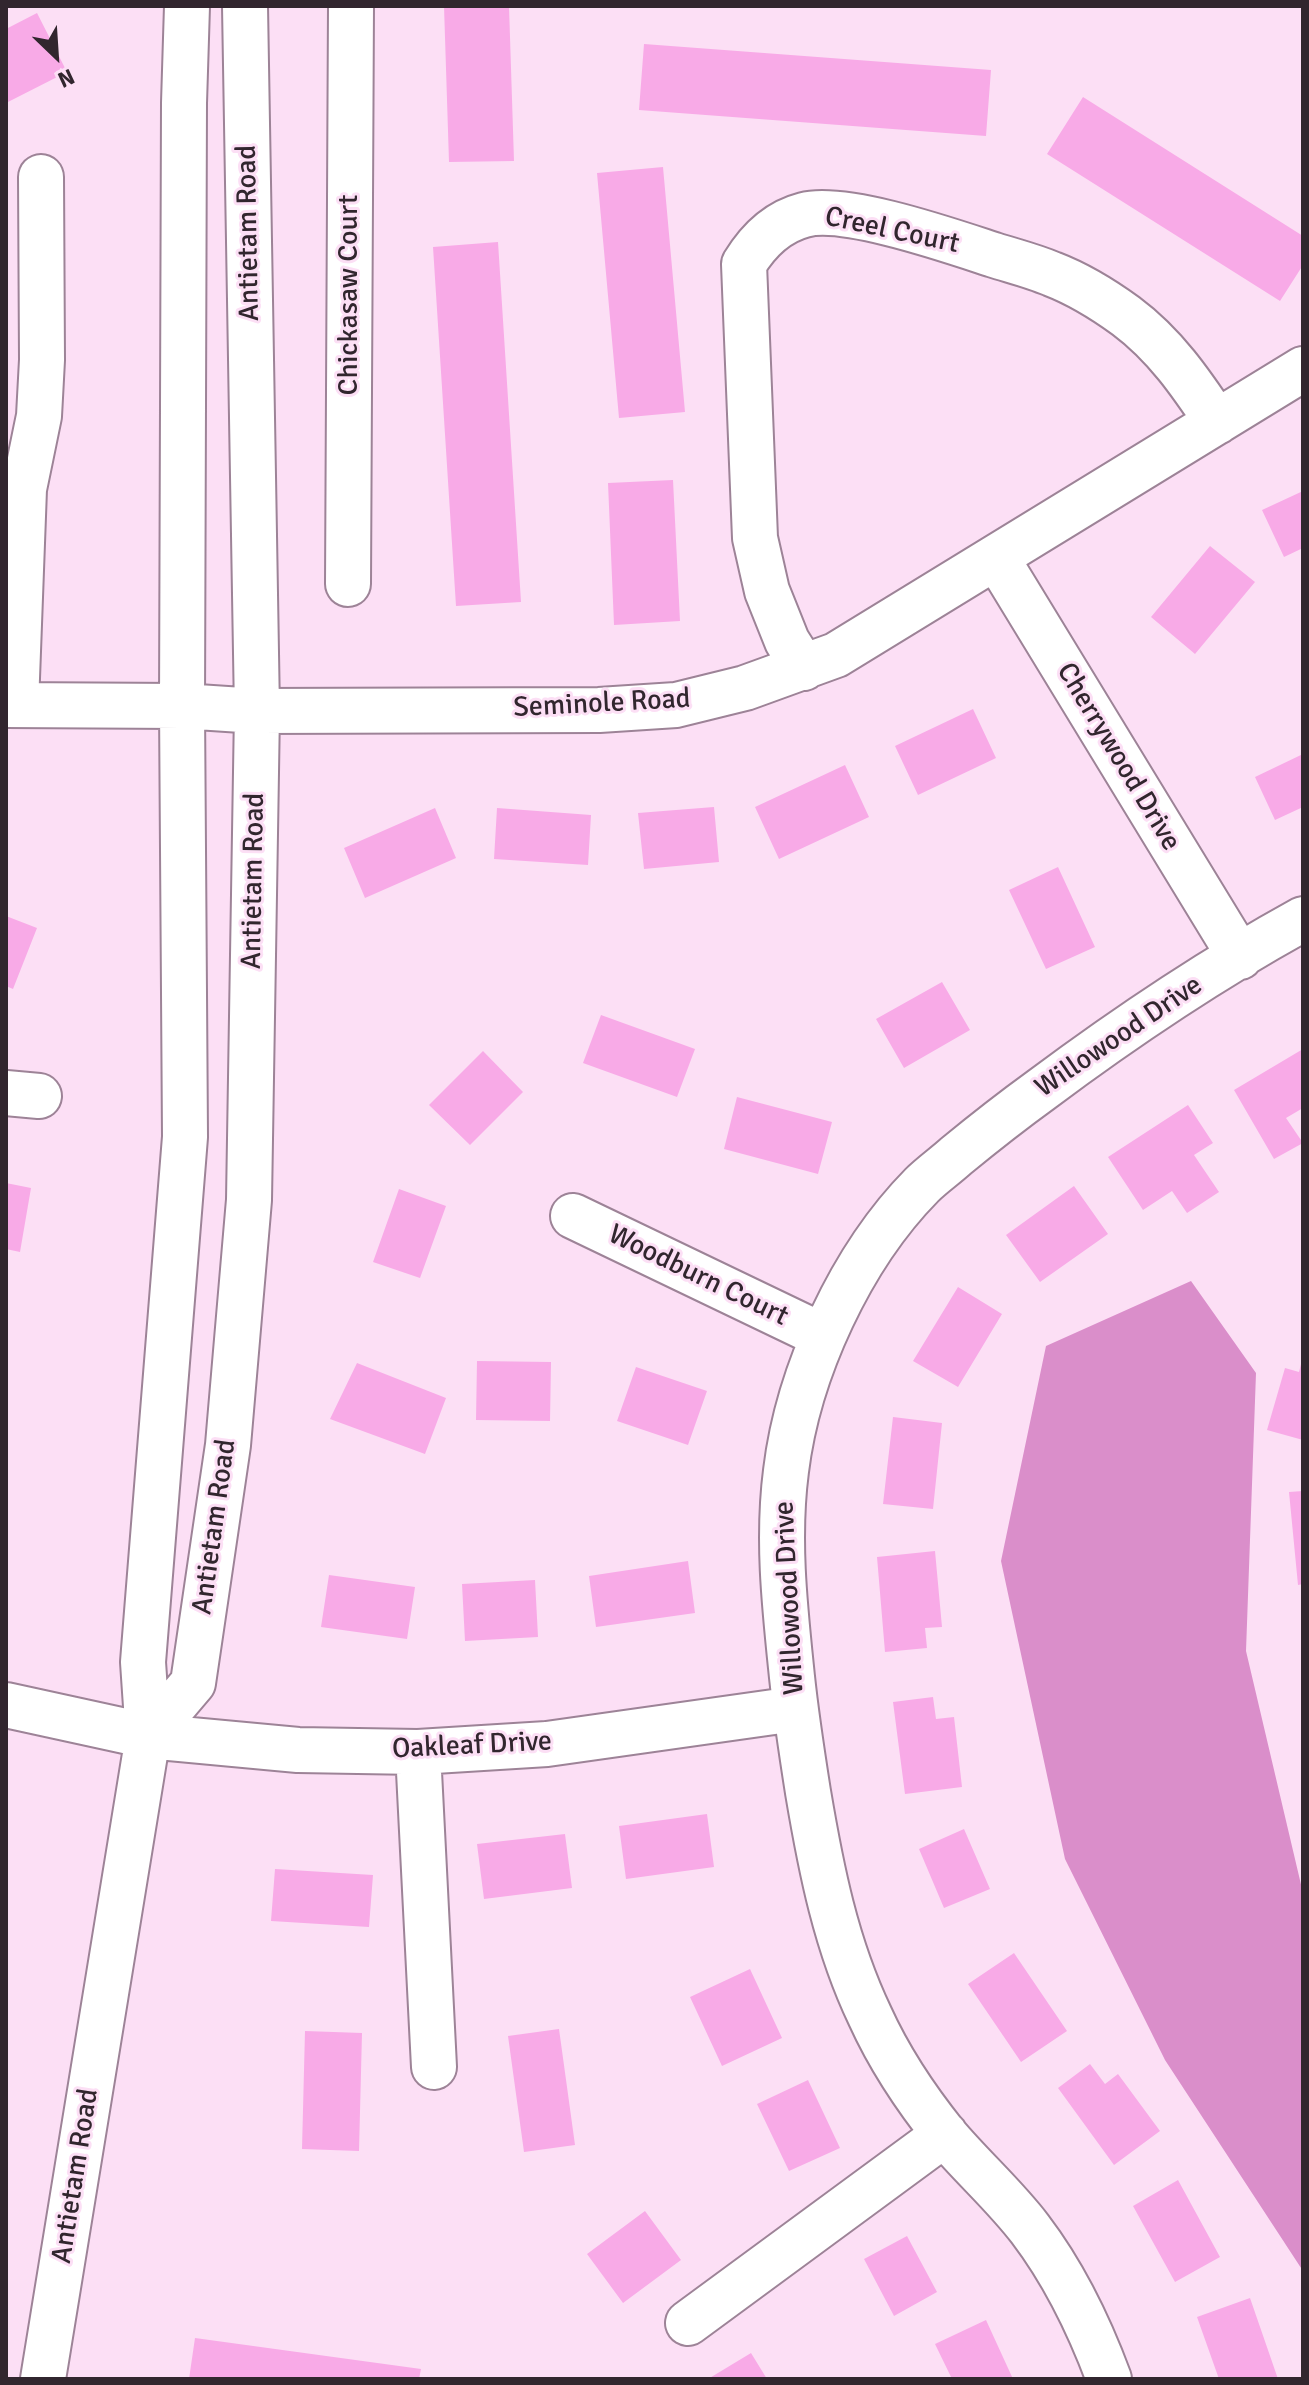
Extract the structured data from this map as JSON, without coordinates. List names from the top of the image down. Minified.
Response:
{"streets":{"street":["Creel Court","Antietam Road","Chickasaw Court","Seminole Road","Cherrywood Drive","Willowood Drive","Woodburn Court","Oakleaf Drive"]},"crossings":[["Creel Court","Seminole Road"],["Antietam Road","Seminole Road"],["Antietam Road","Oakleaf Drive"],["Seminole Road","Cherrywood Drive"],["Cherrywood Drive","Willowood Drive"],["Willowood Drive","Woodburn Court"],["Willowood Drive","Oakleaf Drive"]],"north":"bottom right"}
